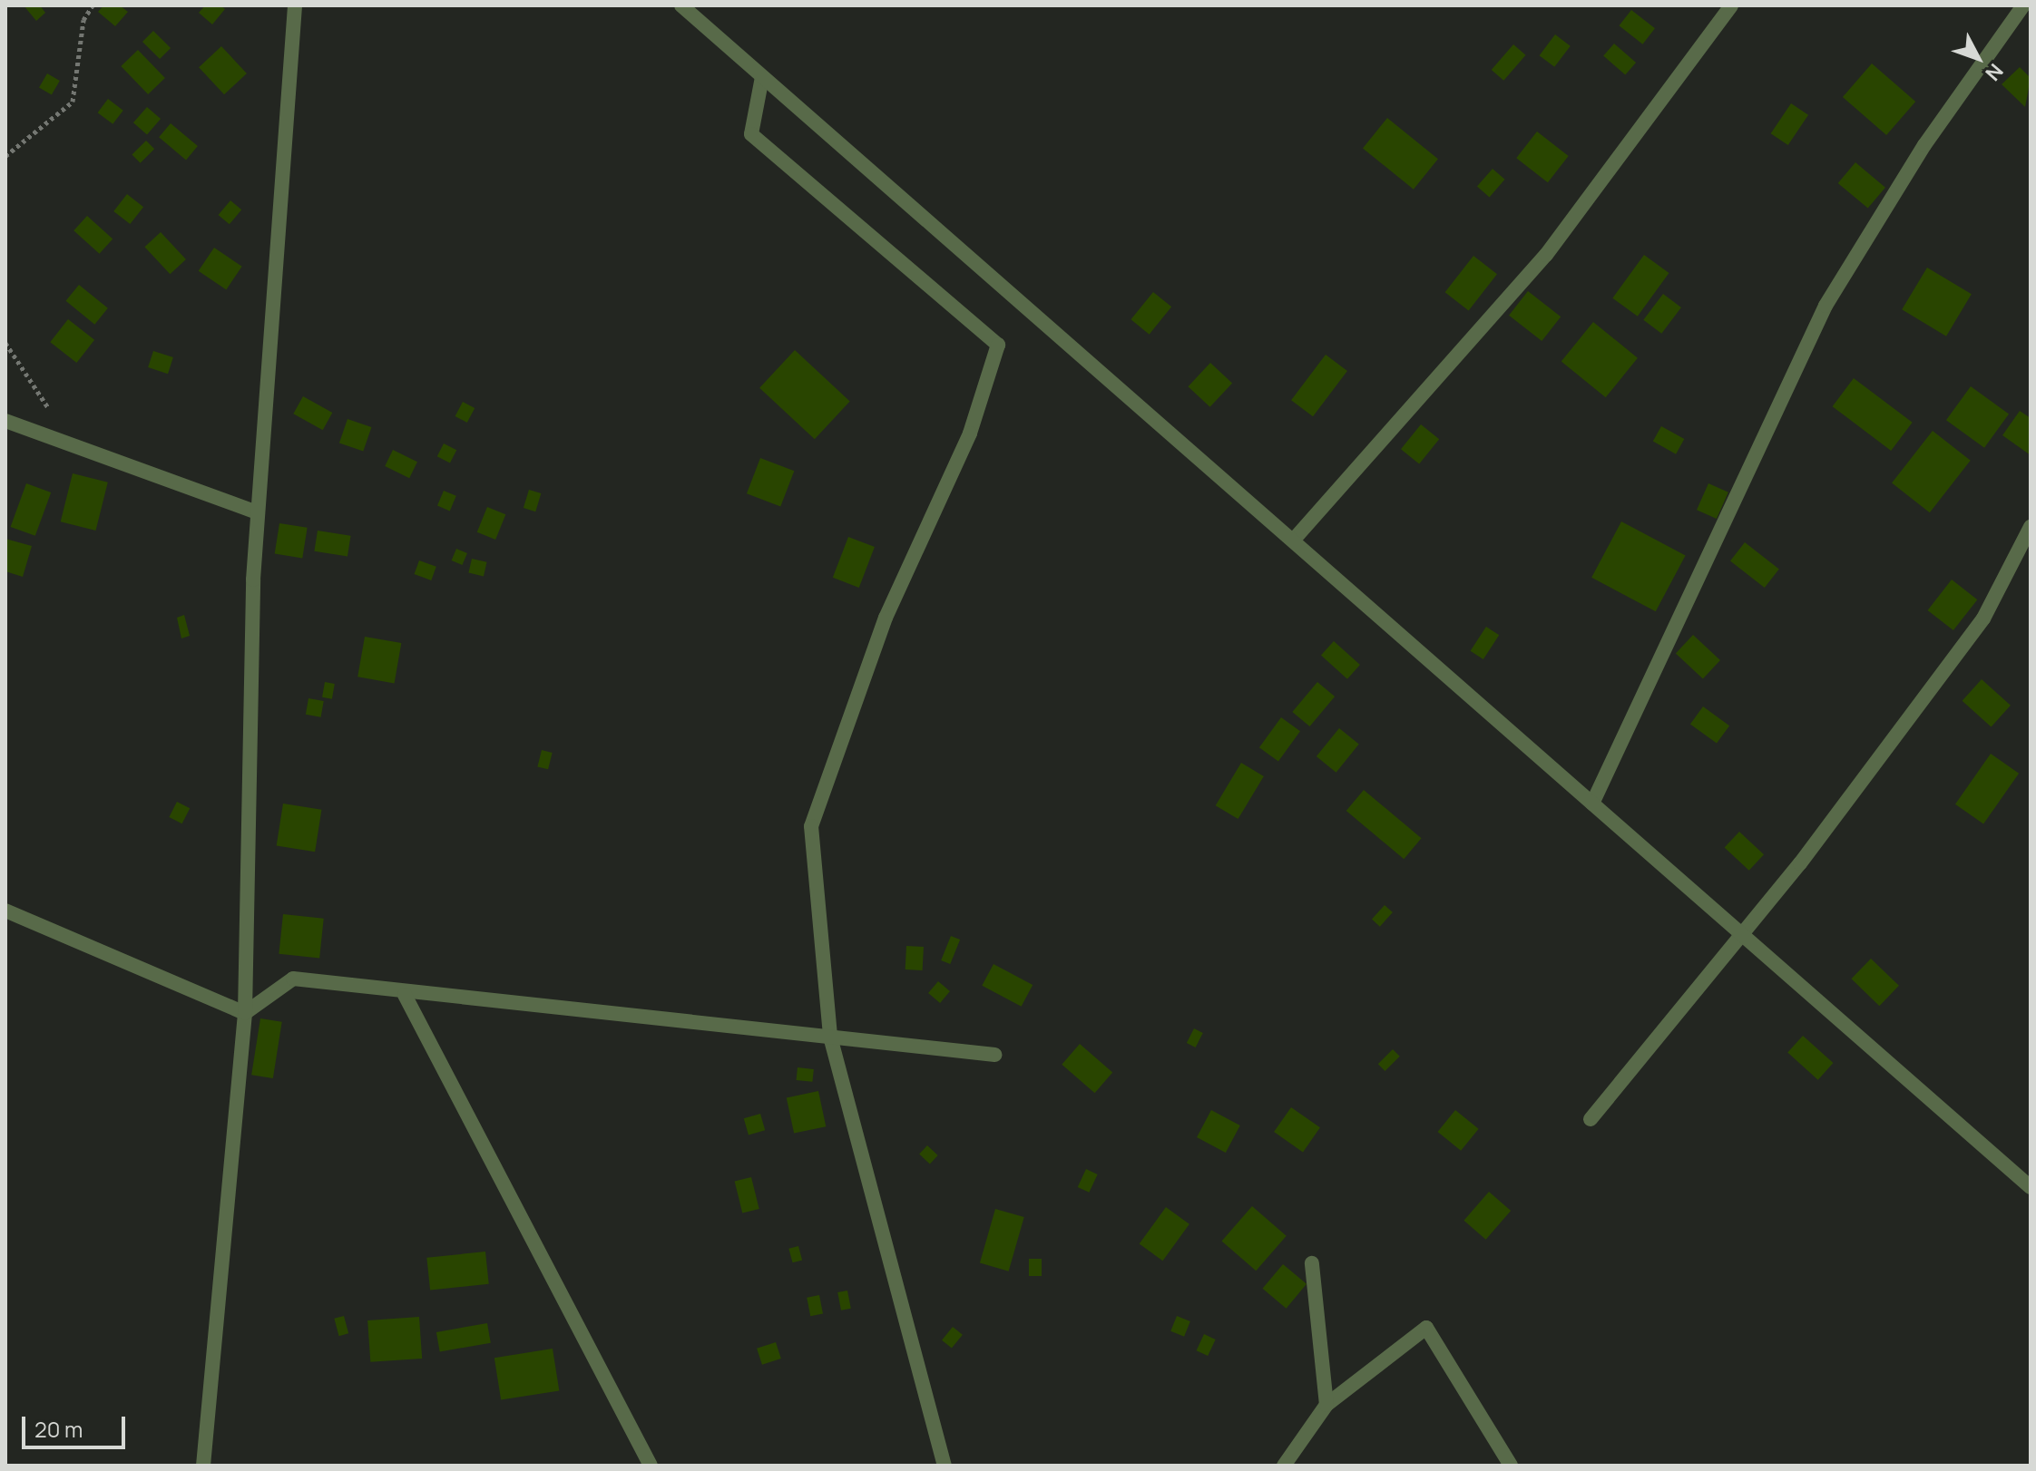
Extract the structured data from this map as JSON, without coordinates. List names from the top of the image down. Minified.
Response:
{"scale_bar":"20 m","north":"bottom right"}
